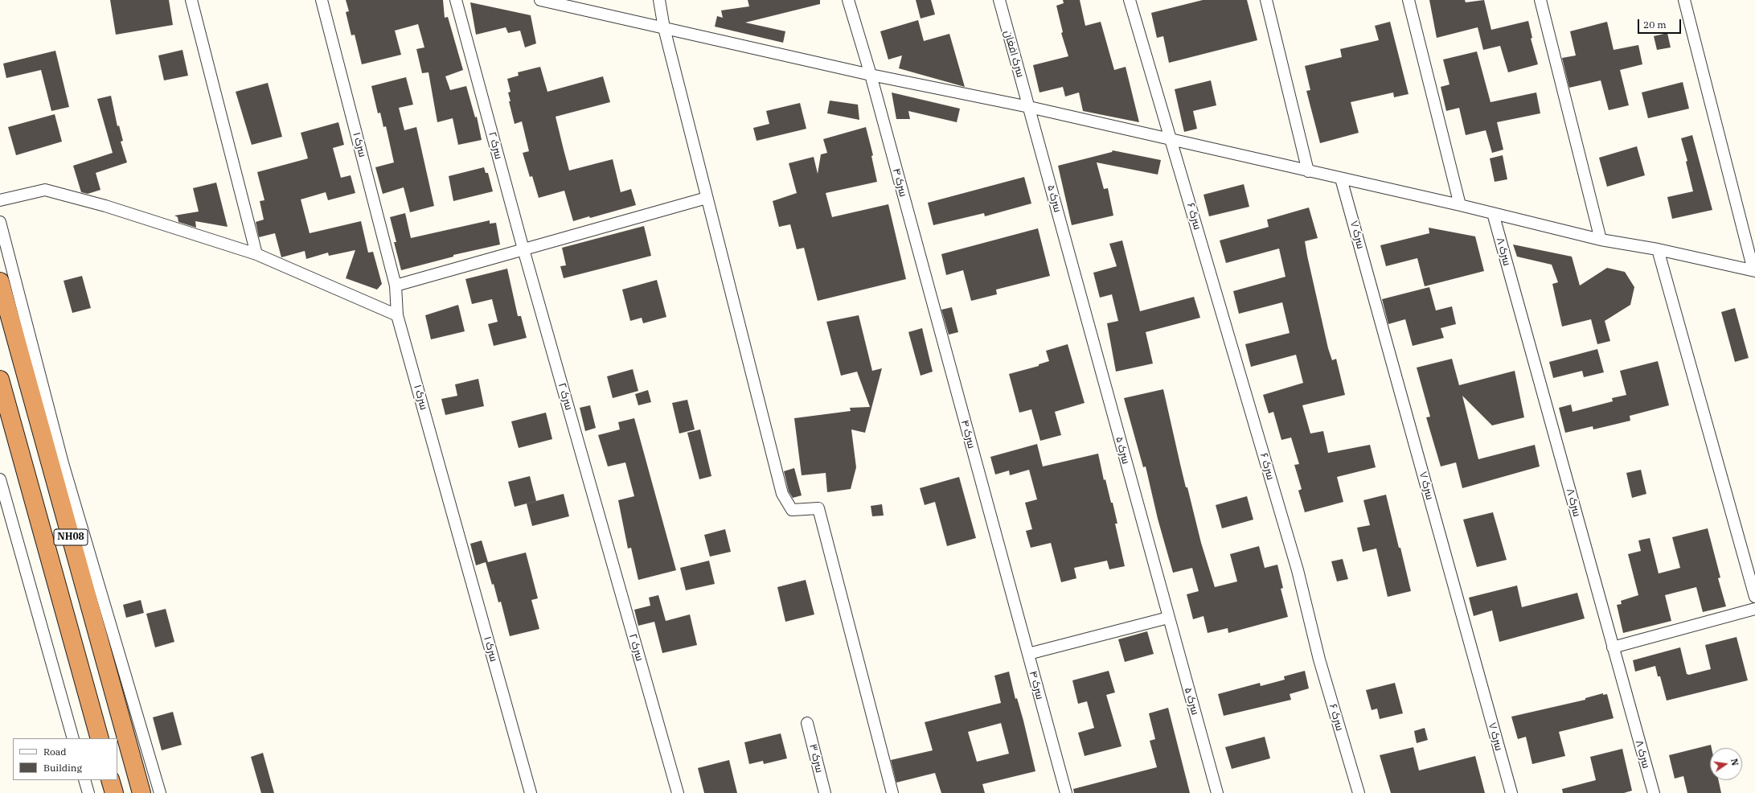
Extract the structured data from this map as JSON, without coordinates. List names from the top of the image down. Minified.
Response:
{"streets":{"highway":["NH08"],"street":["سرک افغان","سرک ۱","سرک ۲","سرک ۴","سرک ۵","سرک ۶","سرک ۷","سرک ۸","سرک ۳"]},"crossings":[["سرک افغان","سرک ۵"]],"legend":["Road","Building"],"scale_bar":"20 m","north":"right"}
